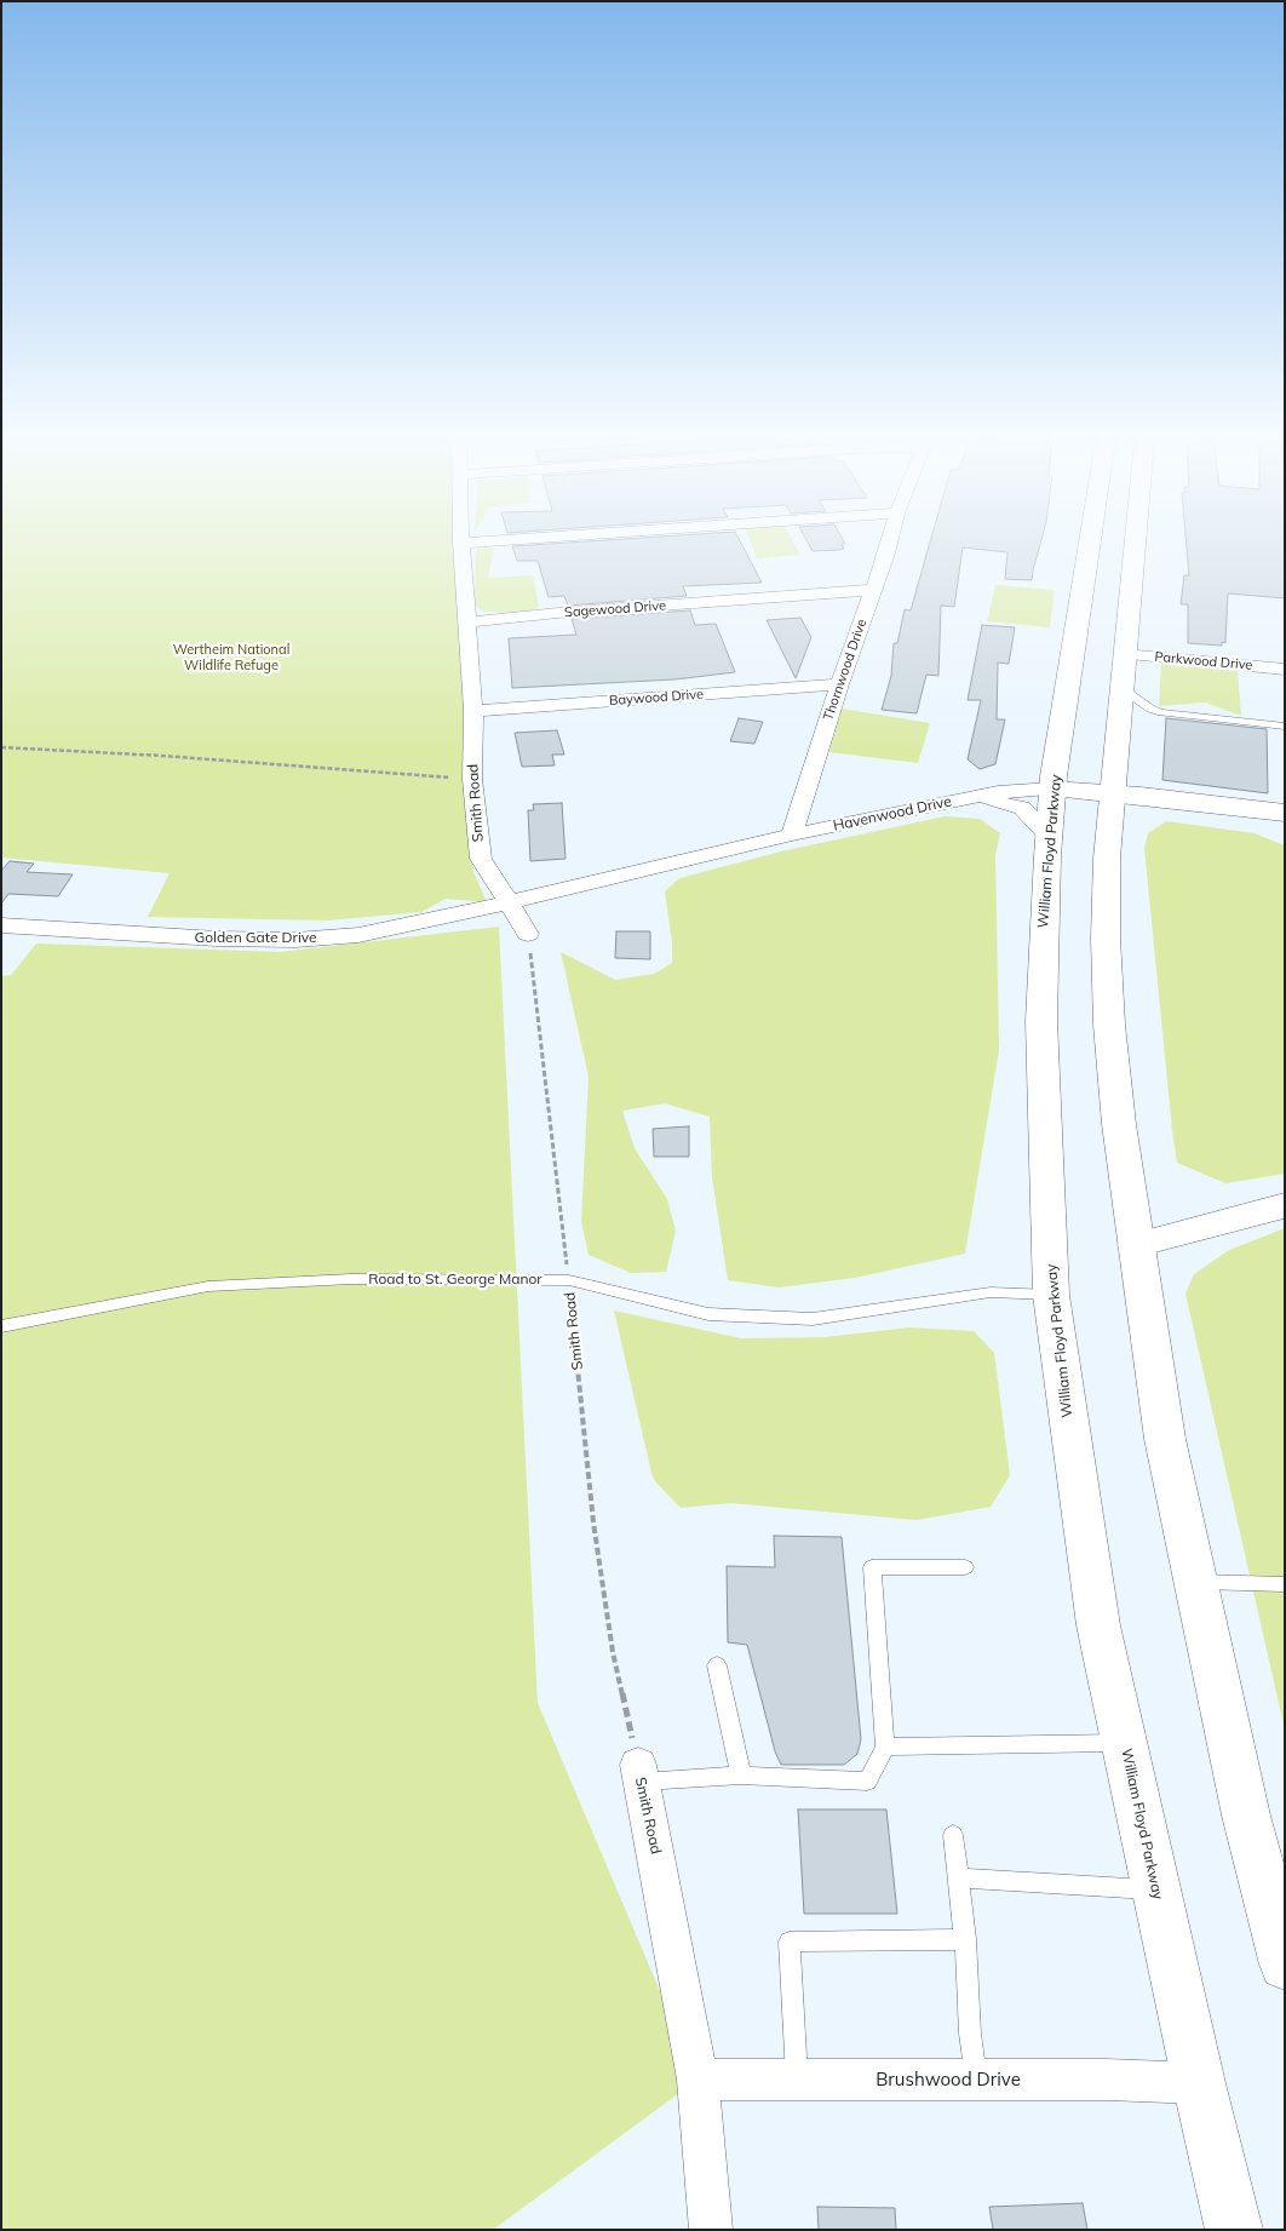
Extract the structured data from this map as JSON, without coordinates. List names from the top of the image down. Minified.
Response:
{"streets":{"main road":["Havenwood Drive","William Floyd Parkway"],"street":["Sagewood Drive","Parkwood Drive","Thornwood Drive","Baywood Drive","Smith Road","Golden Gate Drive","Brushwood Drive"],"lane":["Road to St. George Manor"]},"crossings":[["Sagewood Drive","Thornwood Drive"],["Sagewood Drive","Smith Road"],["Thornwood Drive","Baywood Drive"],["Thornwood Drive","Havenwood Drive"],["Baywood Drive","Smith Road"],["Smith Road","Havenwood Drive"],["Smith Road","Golden Gate Drive"],["Smith Road","Road to St. George Manor"],["Smith Road","Brushwood Drive"],["Havenwood Drive","William Floyd Parkway"],["Havenwood Drive","Golden Gate Drive"],["William Floyd Parkway","Road to St. George Manor"],["William Floyd Parkway","Brushwood Drive"]],"parks":["Wertheim National Wildlife Refuge"]}
